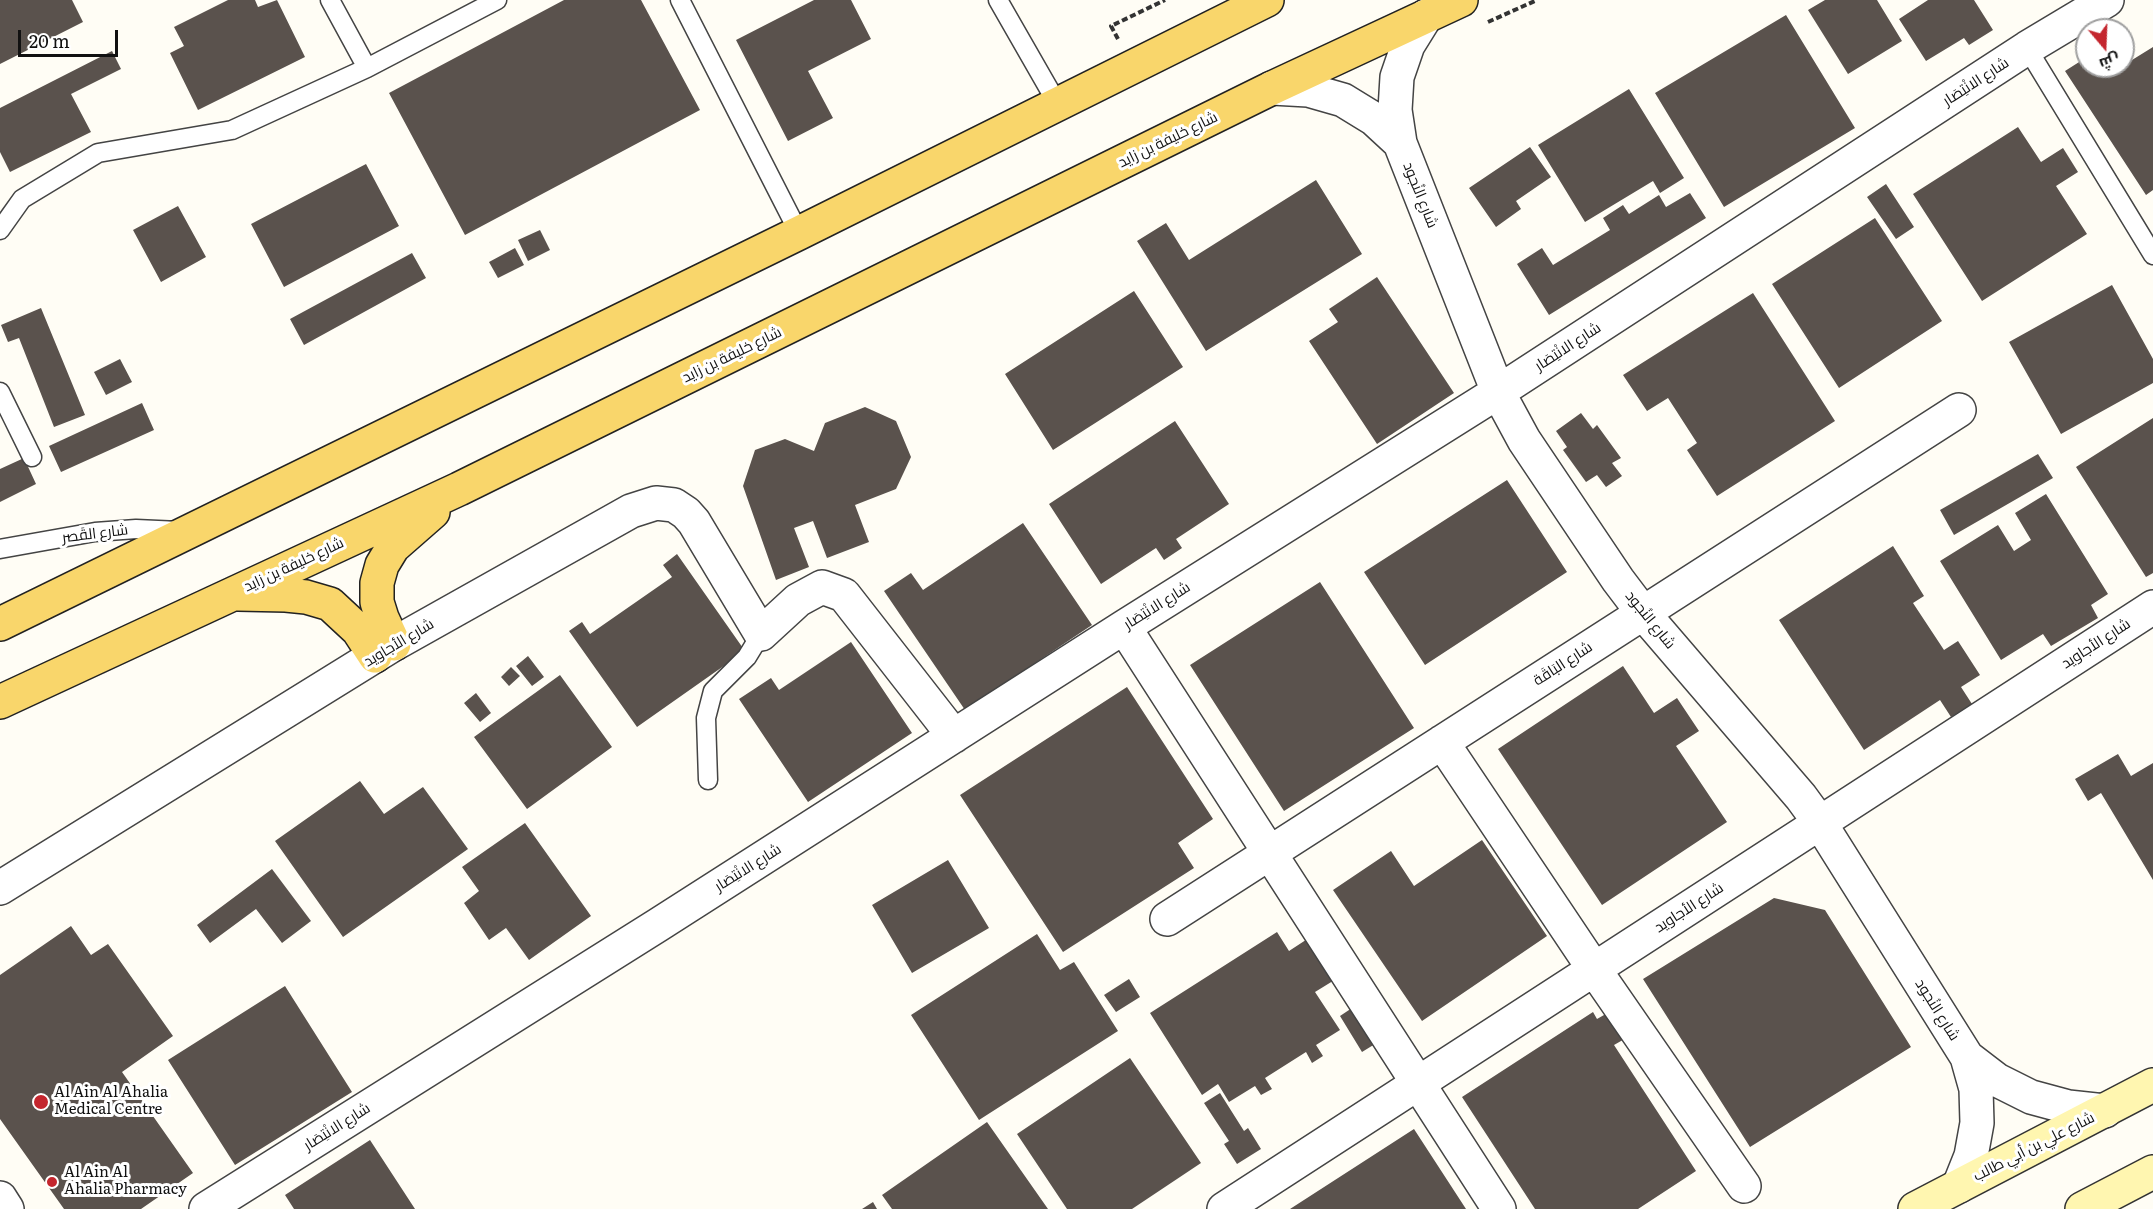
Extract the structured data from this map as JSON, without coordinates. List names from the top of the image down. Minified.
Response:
{"streets":{"main road":["شارع خليفة بن زايد","شارع علي بن أبي طالب"],"street":["شارع الانْتِصَار","شارع النُجود","شارع الأجاويد","شارع البَاقَة"],"lane":["شارع القَصر"]},"crossings":[["شارع الانْتِصَار","شارع النُجود"],["شارع خليفة بن زايد","شارع النُجود"],["شارع النُجود","شارع الأجاويد"],["شارع النُجود","شارع البَاقَة"],["شارع النُجود","شارع علي بن أبي طالب"]],"places":["Al Ain Al Ahalia Medical Centre","Al Ain Al Ahalia Pharmacy"],"scale_bar":"20 m","north":"bottom"}
